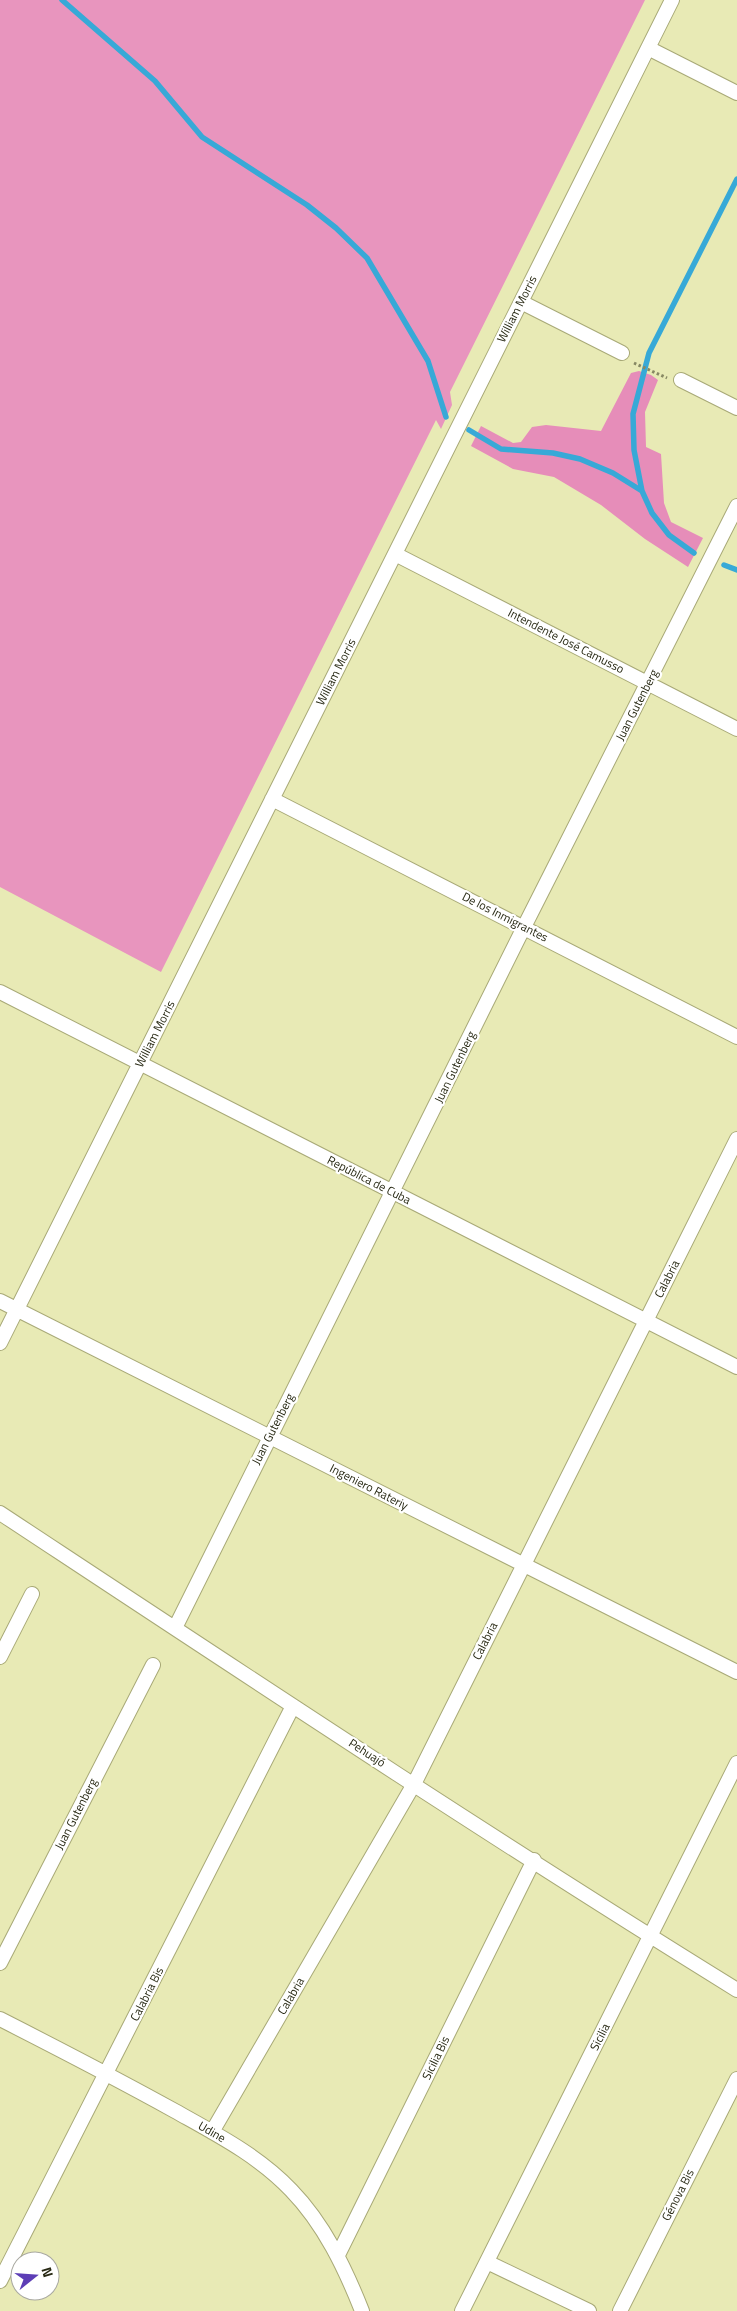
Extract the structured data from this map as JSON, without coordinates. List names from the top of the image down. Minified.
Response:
{"streets":{"street":["William Morris","Intendente José Camusso","Juan Gutenberg","De los Inmigrantes","República de Cuba","Calabria","Ingeniero Rateriy","Pehuajó","Calabria Bis","Sicilia","Sicilia Bis","Udine","Génova Bis"]},"crossings":[["William Morris","Intendente José Camusso"],["William Morris","De los Inmigrantes"],["William Morris","República de Cuba"],["William Morris","Ingeniero Rateriy"],["Intendente José Camusso","Juan Gutenberg"],["Juan Gutenberg","De los Inmigrantes"],["Juan Gutenberg","República de Cuba"],["Juan Gutenberg","Ingeniero Rateriy"],["Juan Gutenberg","Pehuajó"],["República de Cuba","Calabria"],["Calabria","Ingeniero Rateriy"],["Calabria","Pehuajó"],["Calabria","Udine"],["Pehuajó","Calabria Bis"],["Pehuajó","Sicilia"],["Pehuajó","Sicilia Bis"],["Calabria Bis","Udine"],["Sicilia Bis","Udine"]],"north":"right"}
